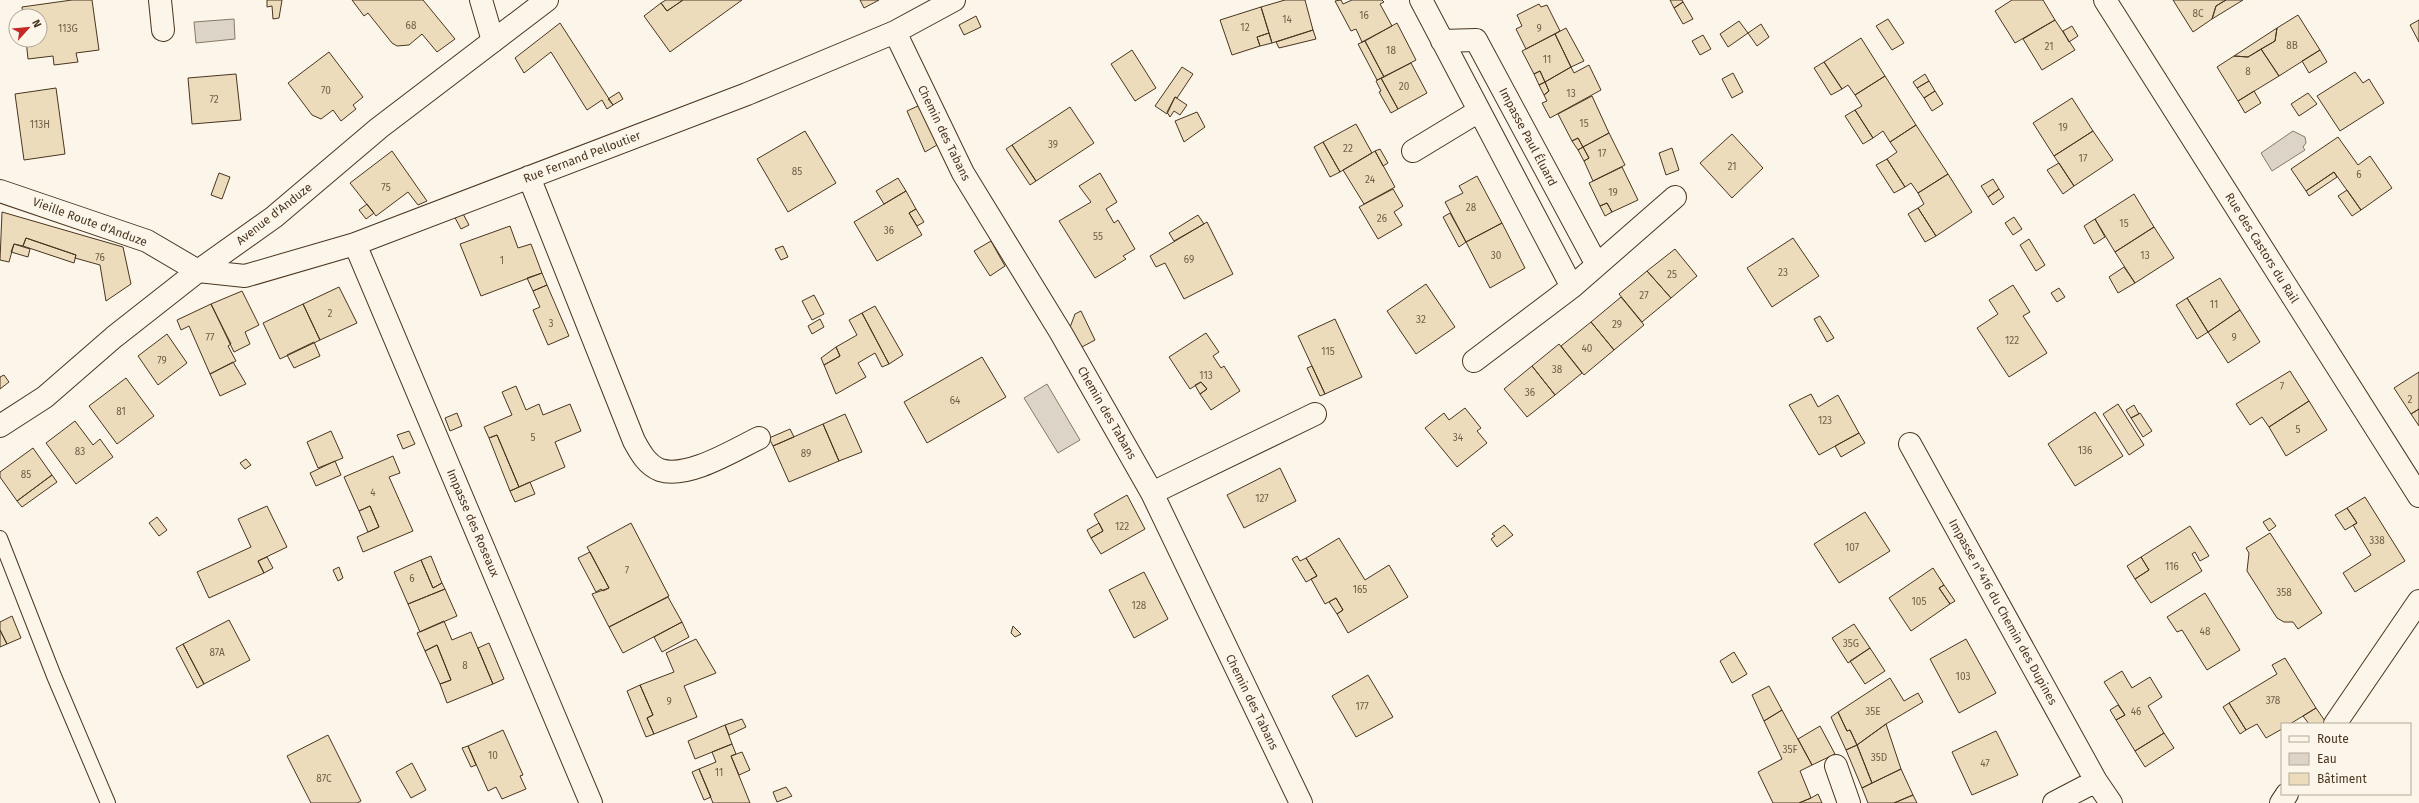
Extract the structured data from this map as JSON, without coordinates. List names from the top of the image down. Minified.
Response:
{"streets":{"street":["Chemin des Tabans","Impasse Paul Éluard","Rue Fernand Pelloutier","Avenue d'Anduze","Vieille Route d'Anduze","Rue des Castors du Rail","Impasse des Roseaux","Impasse n°416 du Chemin des Dupines"]},"crossings":[["Chemin des Tabans","Rue Fernand Pelloutier"],["Rue Fernand Pelloutier","Avenue d'Anduze"],["Rue Fernand Pelloutier","Vieille Route d'Anduze"],["Rue Fernand Pelloutier","Impasse des Roseaux"],["Avenue d'Anduze","Vieille Route d'Anduze"]],"house_numbers":["8C","16","14","68","12","113G","9","8B","21","18","11","8","20","70","13","72","15","113H","19","39","22","17","17","21","85","6","24","75","19","28","26","15","36","55","30","13","76","69","1","23","25","27","11","2","32","3","29","77","9","122","40","115","79","38","113","7","36","2","64","81","123","5","5","34","136","83","89","85","4","127","122","338","107","116","7","6","165","358","105","128","48","35G","87A","8","103","378","9","177","35E","46","35F","10","35D","47","11","87C"],"legend":["Route","Eau","Bâtiment"],"north":"top right"}
